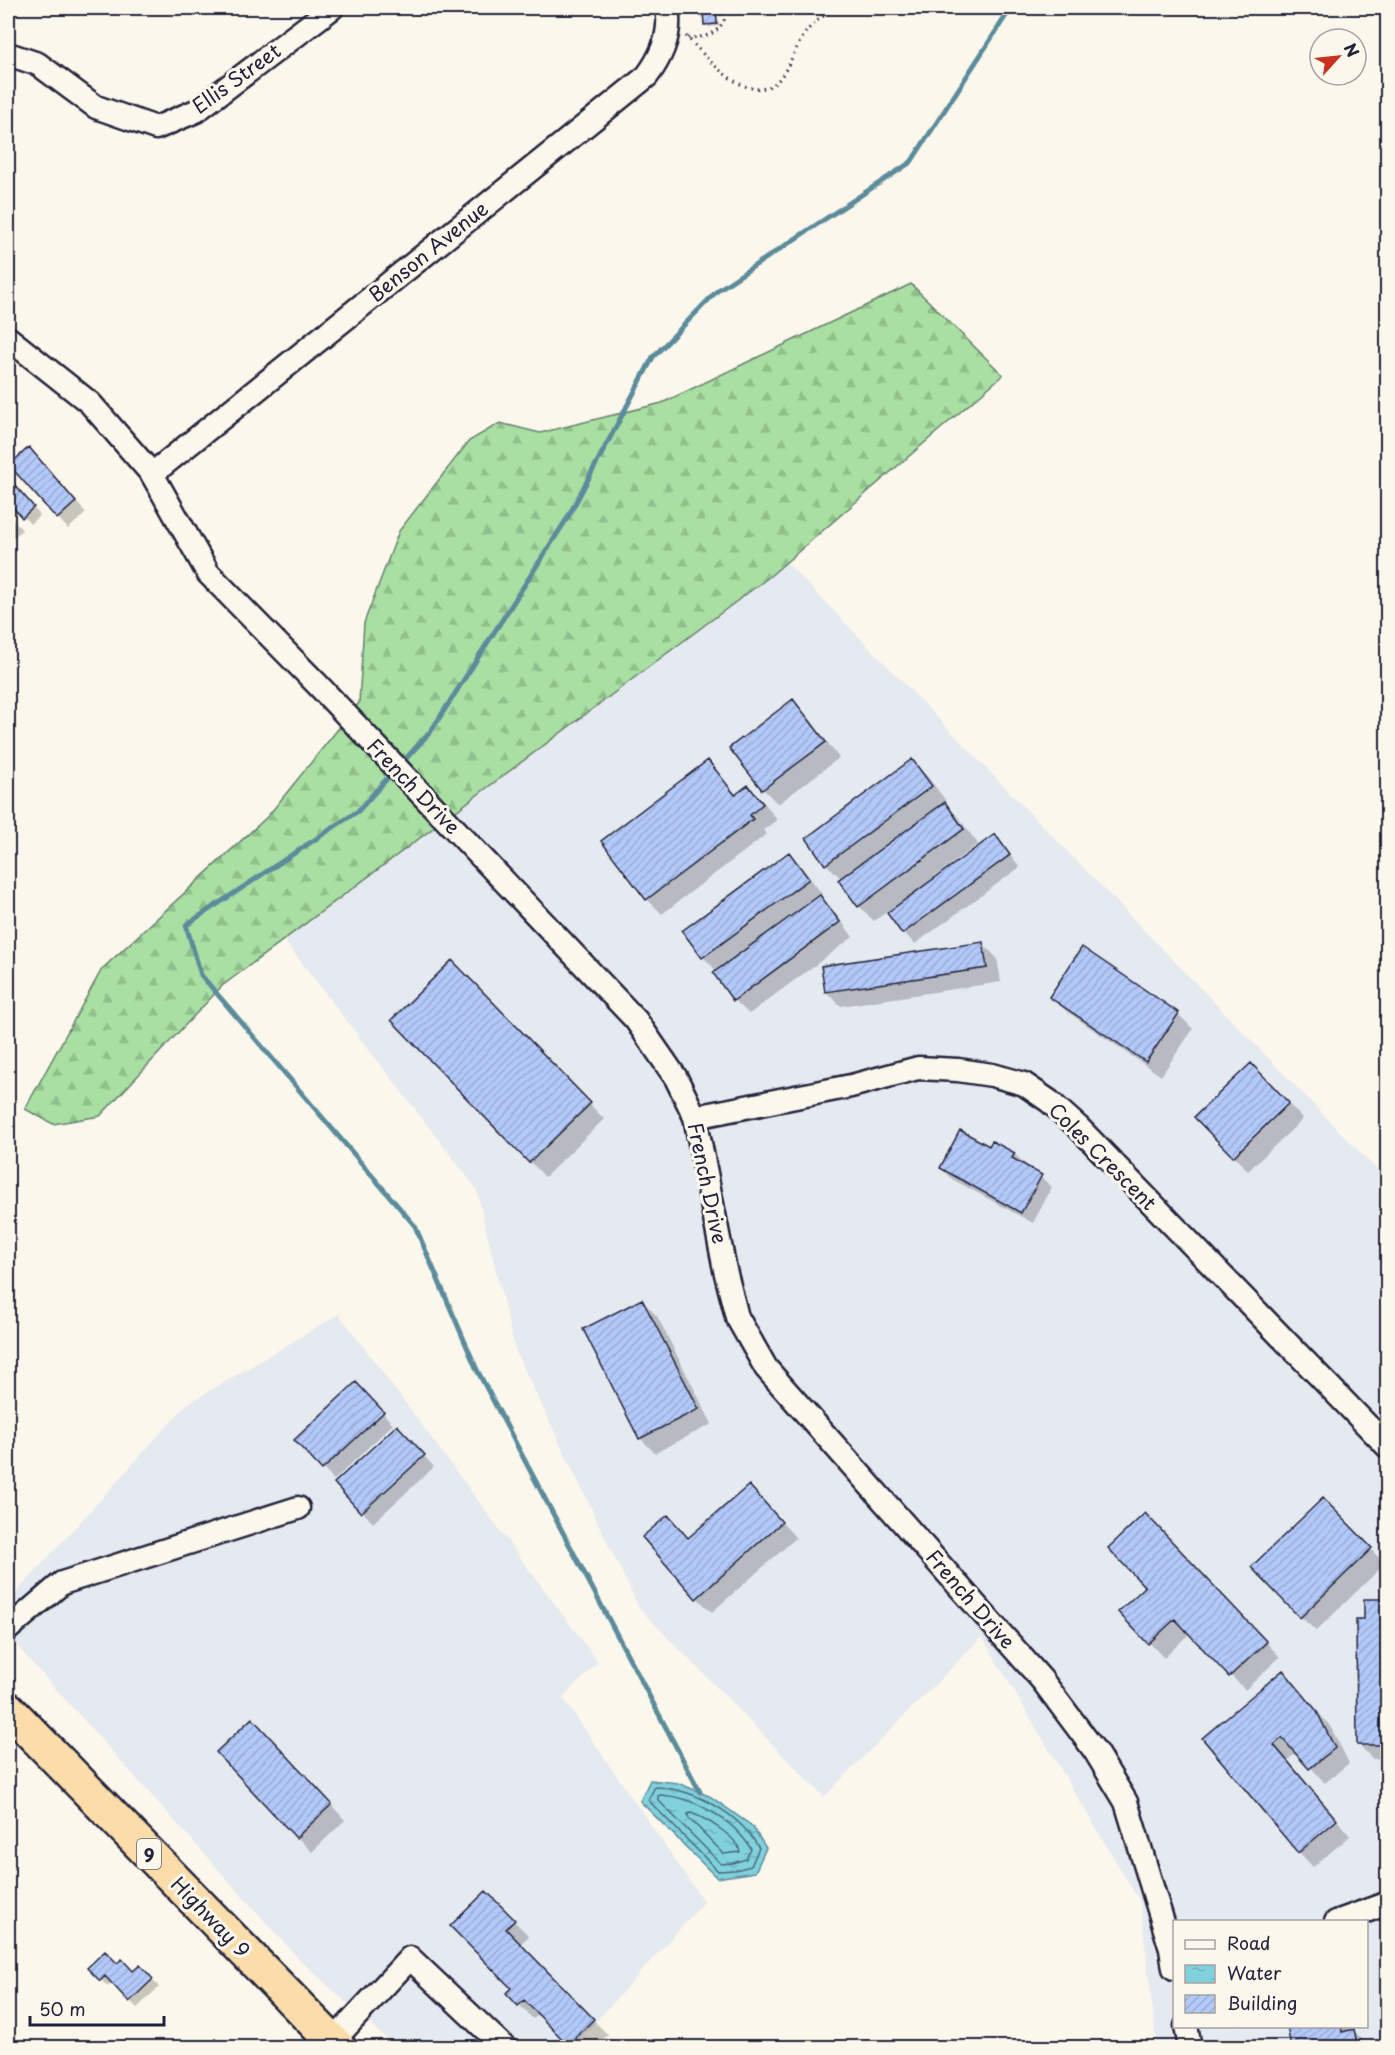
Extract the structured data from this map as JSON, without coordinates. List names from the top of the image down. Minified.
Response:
{"streets":{"highway":["9","Highway 9"],"street":["Ellis Street","Benson Avenue","French Drive","Coles Crescent"]},"crossings":[["Benson Avenue","French Drive"],["French Drive","Coles Crescent"]],"legend":["Road","Water","Building"],"scale_bar":"50 m","north":"top right"}
